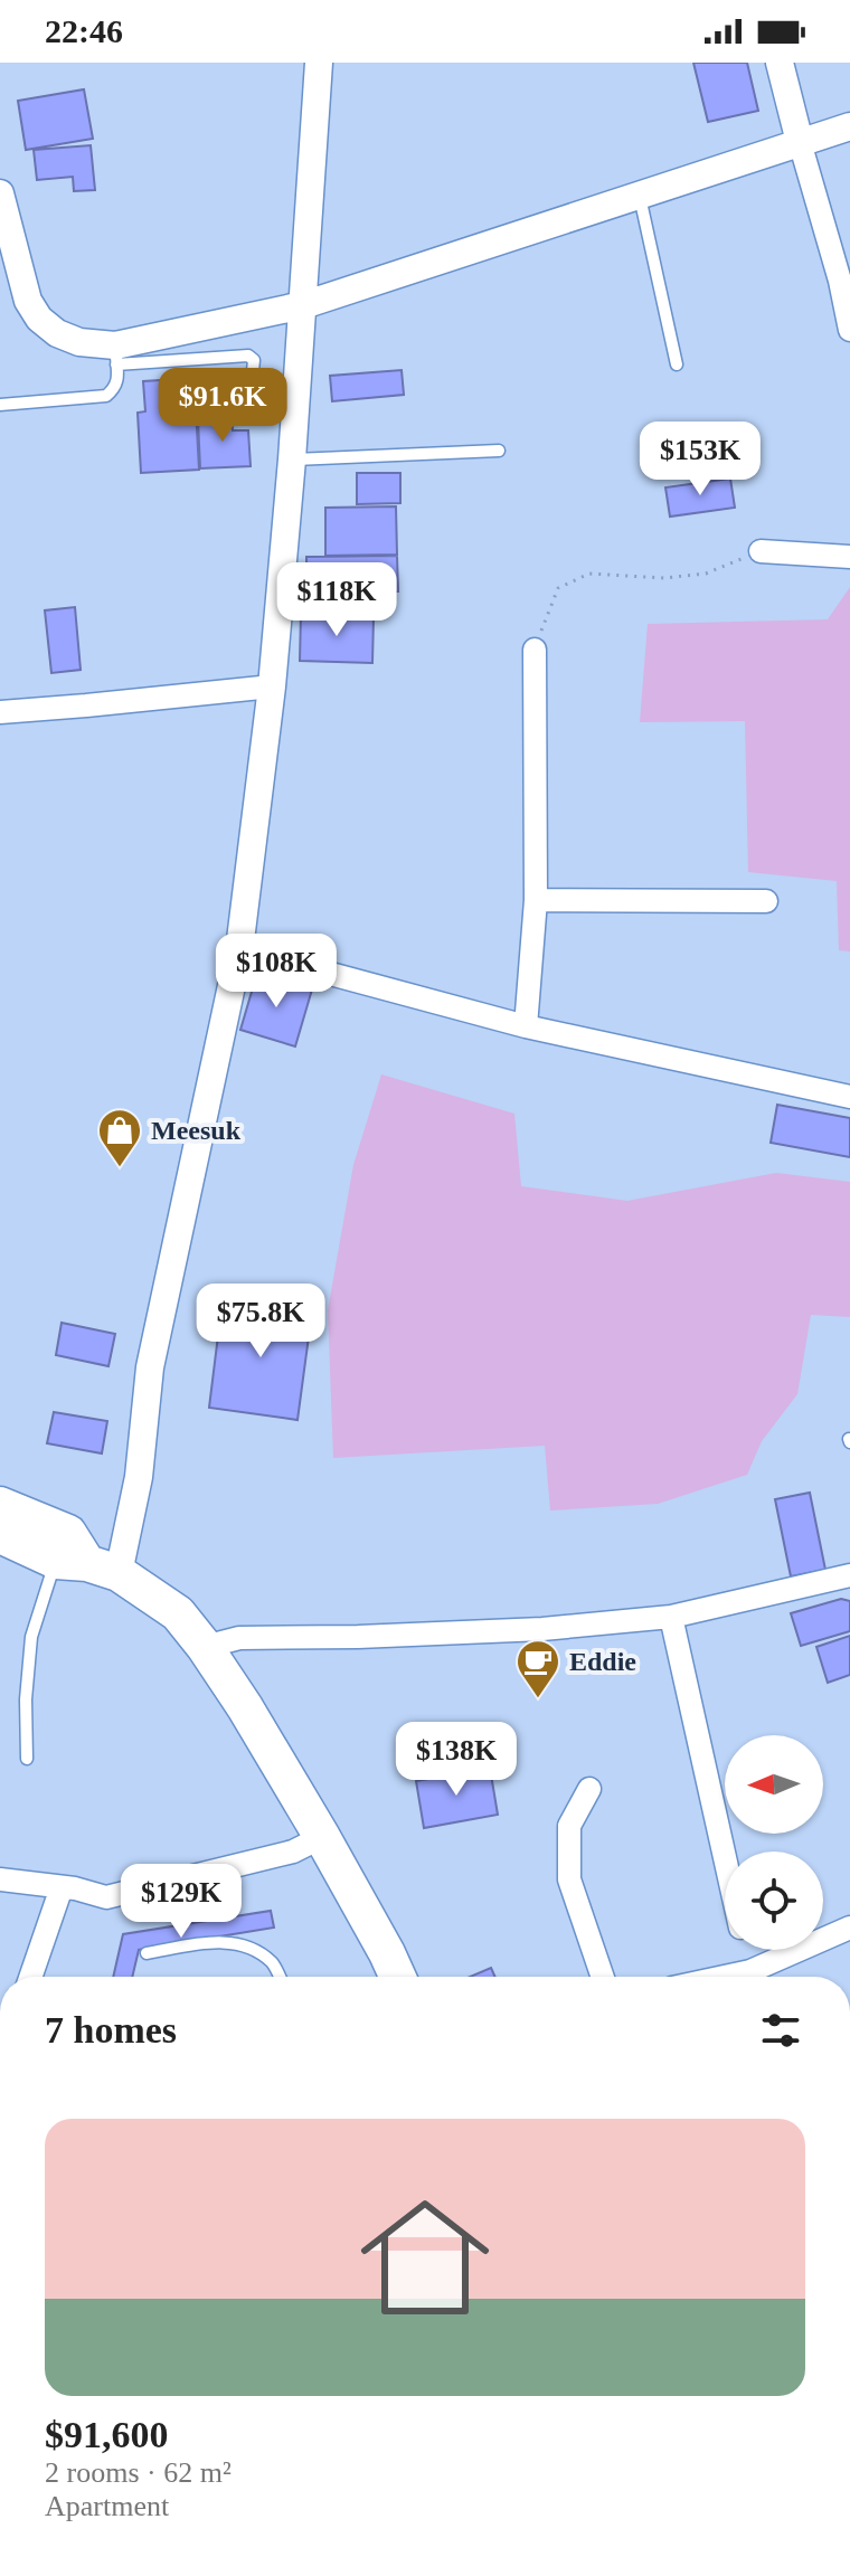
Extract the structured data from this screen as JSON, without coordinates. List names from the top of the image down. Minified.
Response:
{"places":{"shop":["Meesuk"],"cafe":["Eddie"]},"north":"left","page":{"status":"22:46","price":["$91.6K","$153K","$118K","$108K","$75.8K","$138K","$129K"],"heading":"7 homes","list":[{"name":"$91,600","note":"2 rooms · 62 m² · Apartment"}]}}
